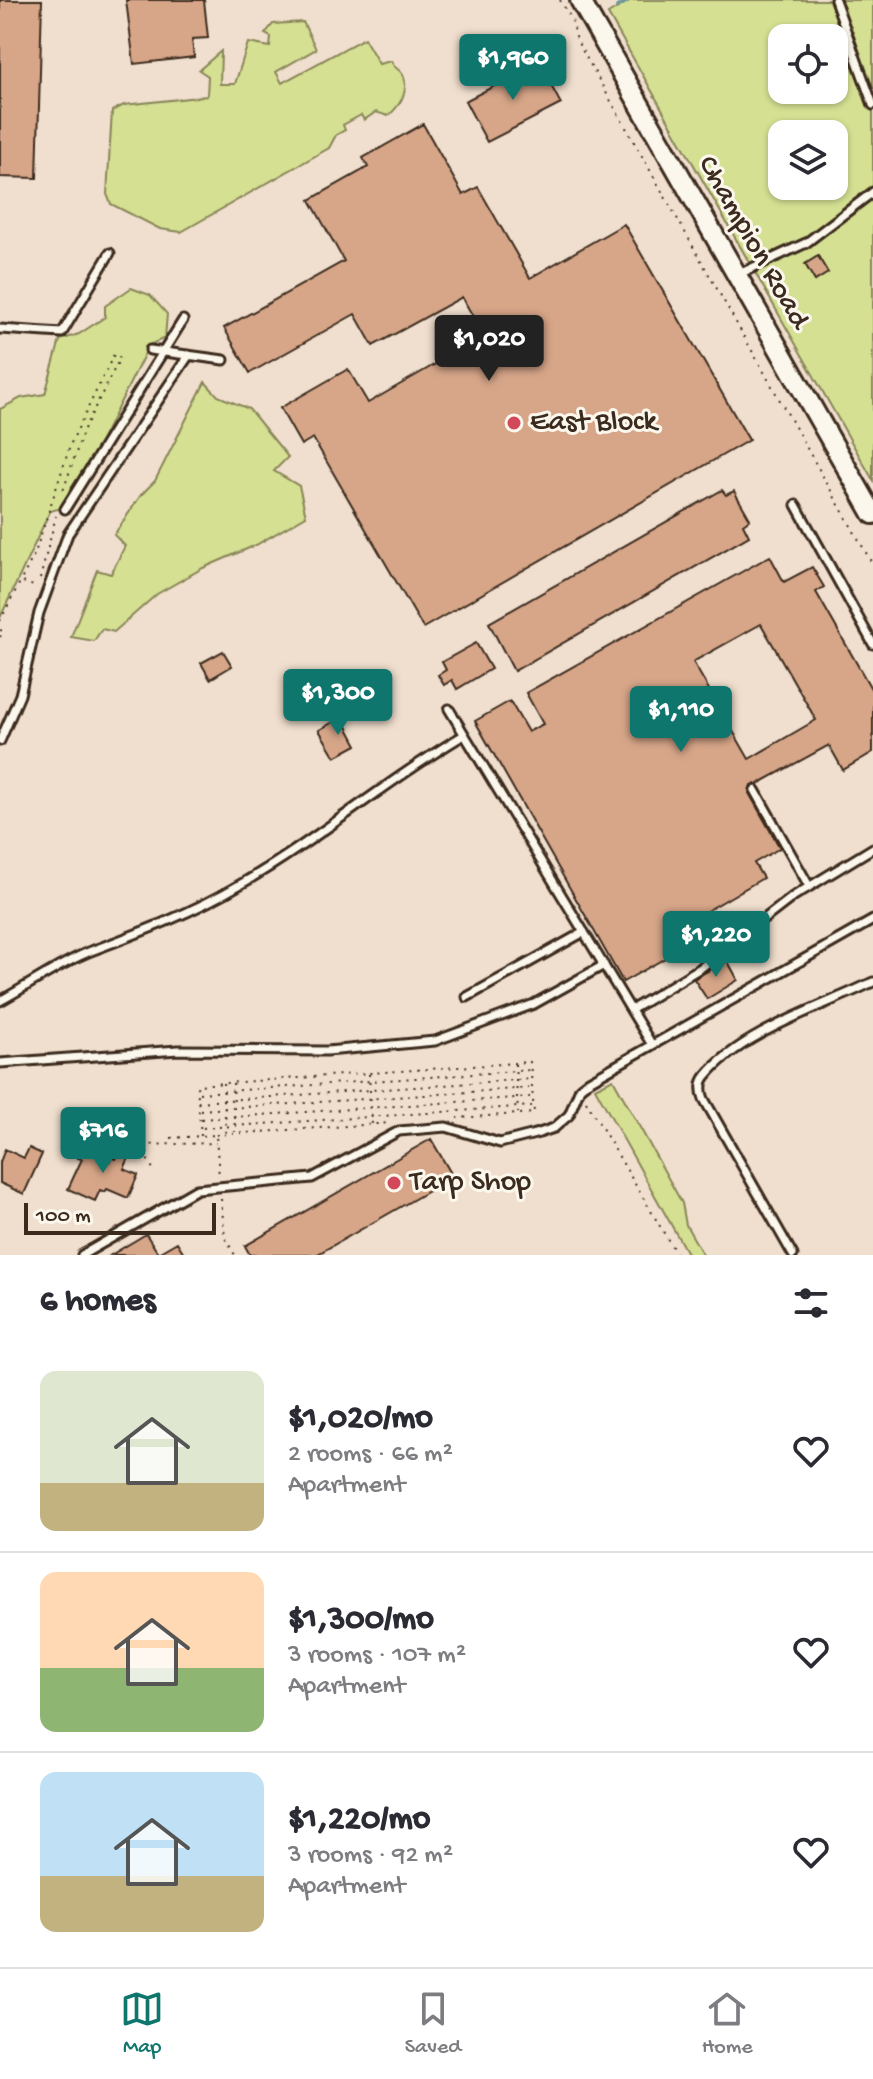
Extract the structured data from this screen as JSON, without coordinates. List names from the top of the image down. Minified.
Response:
{"streets":{"street":["Champion Road"]},"places":["East Block","Tarp Shop"],"scale_bar":"100 m","page":{"price":["$1,960","$1,020","$1,300","$1,110","$1,220","$716"],"scale":"100 m","heading":"6 homes","list":[{"name":"$1,020/mo","note":"2 rooms · 66 m² · Apartment"},{"name":"$1,300/mo","note":"3 rooms · 107 m² · Apartment"},{"name":"$1,220/mo","note":"3 rooms · 92 m² · Apartment"}],"tabs":["Map","Saved","Home"]}}
